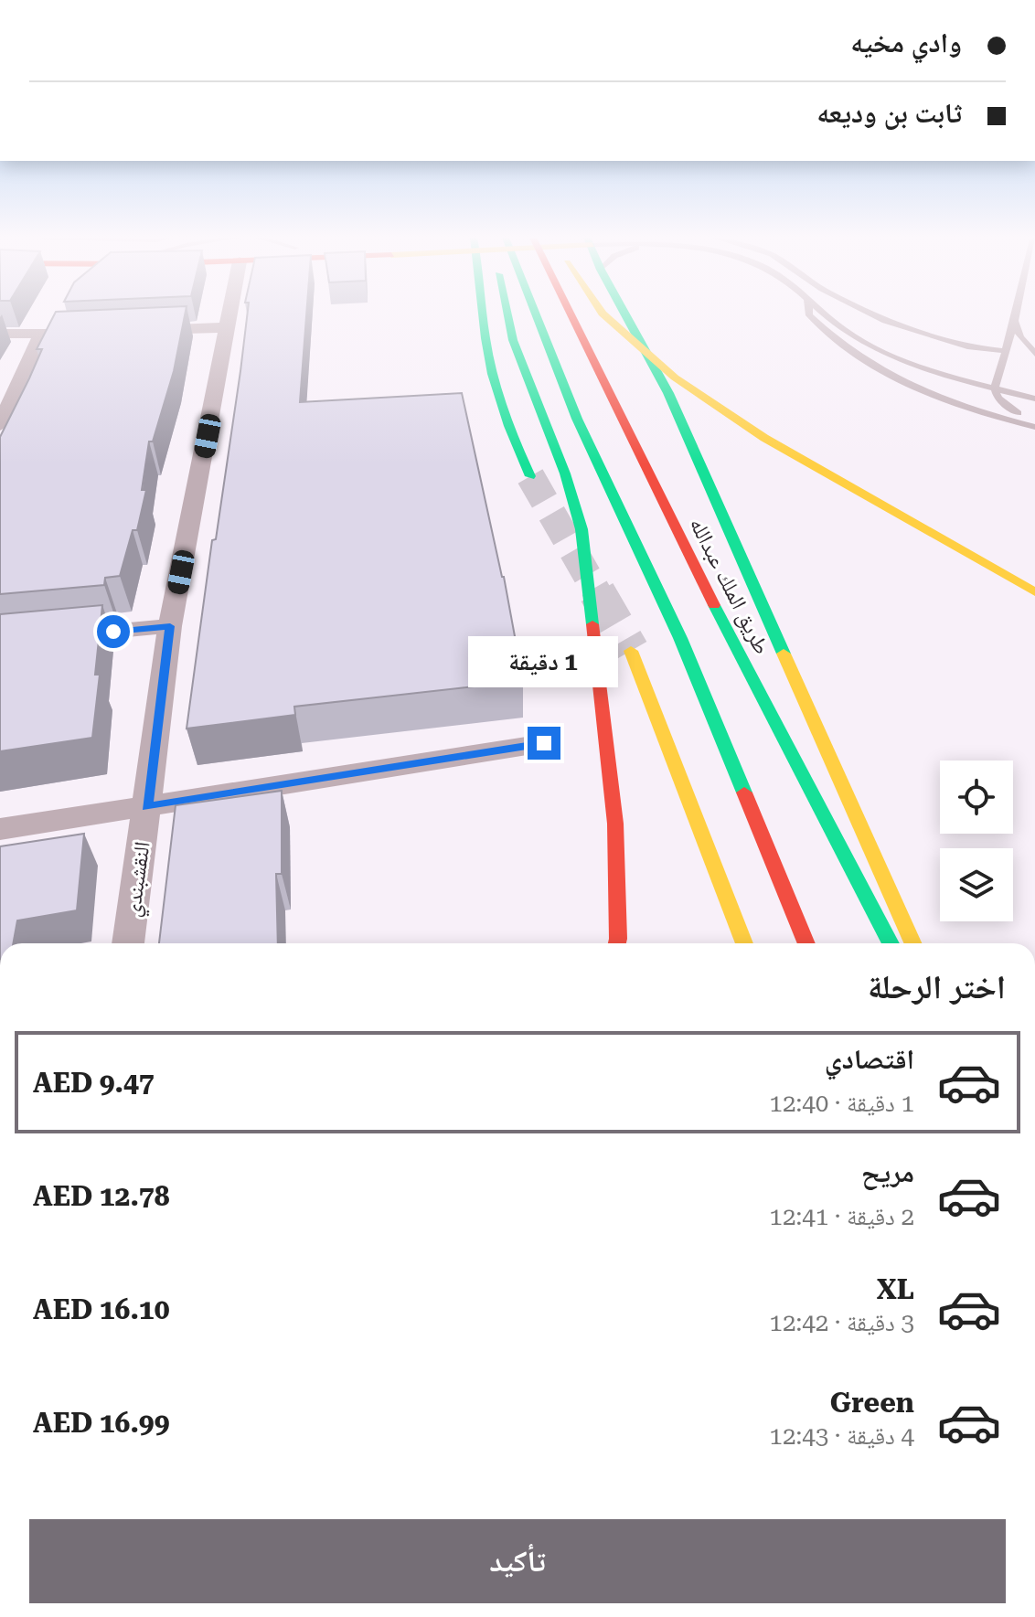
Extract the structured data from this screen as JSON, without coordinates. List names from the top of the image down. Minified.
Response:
{"streets":{"main road":["طريق الملك عبدالله"],"street":["النقشبندي"]},"page":{"banner":["وادي مخيه","ثابت بن وديعه"],"bubble":"1 دقيقة","heading":"اختر الرحلة","list":[{"name":"اقتصادي","note":"1 دقيقة · 12:40","value":"AED 9.47"},{"name":"مريح","note":"2 دقيقة · 12:41","value":"AED 12.78"},{"name":"XL","note":"3 دقيقة · 12:42","value":"AED 16.10"},{"name":"Green","note":"4 دقيقة · 12:43","value":"AED 16.99"}],"buttons":"تأكيد"}}
